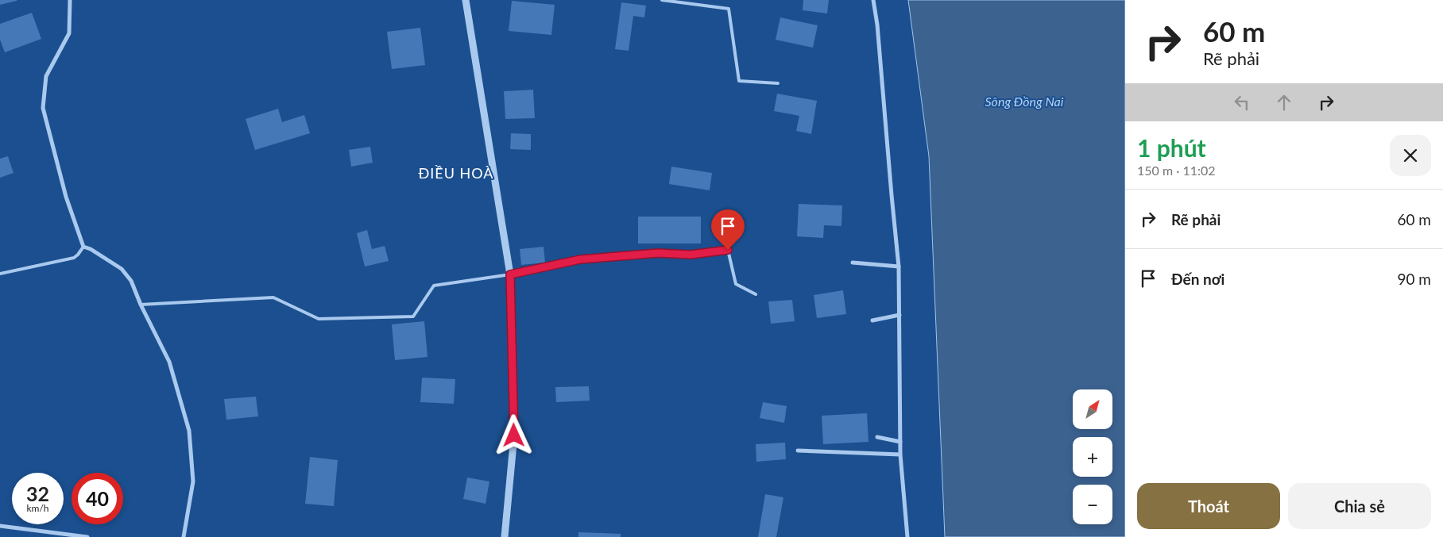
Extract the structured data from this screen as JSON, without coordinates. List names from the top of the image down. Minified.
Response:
{"districts":["ĐIỀU HOÀ"],"water":["Sông Đồng Nai"],"north":"top right","page":{"turn":["60 m","Rẽ phải"],"heading":["1 phút","150 m · 11:02"],"list":[{"name":"Rẽ phải","value":"60 m"},{"name":"Đến nơi","value":"90 m"}],"map_buttons":["+","−"],"speed":"32 km/h","limit":"40","buttons":["Thoát","Chia sẻ"]}}
